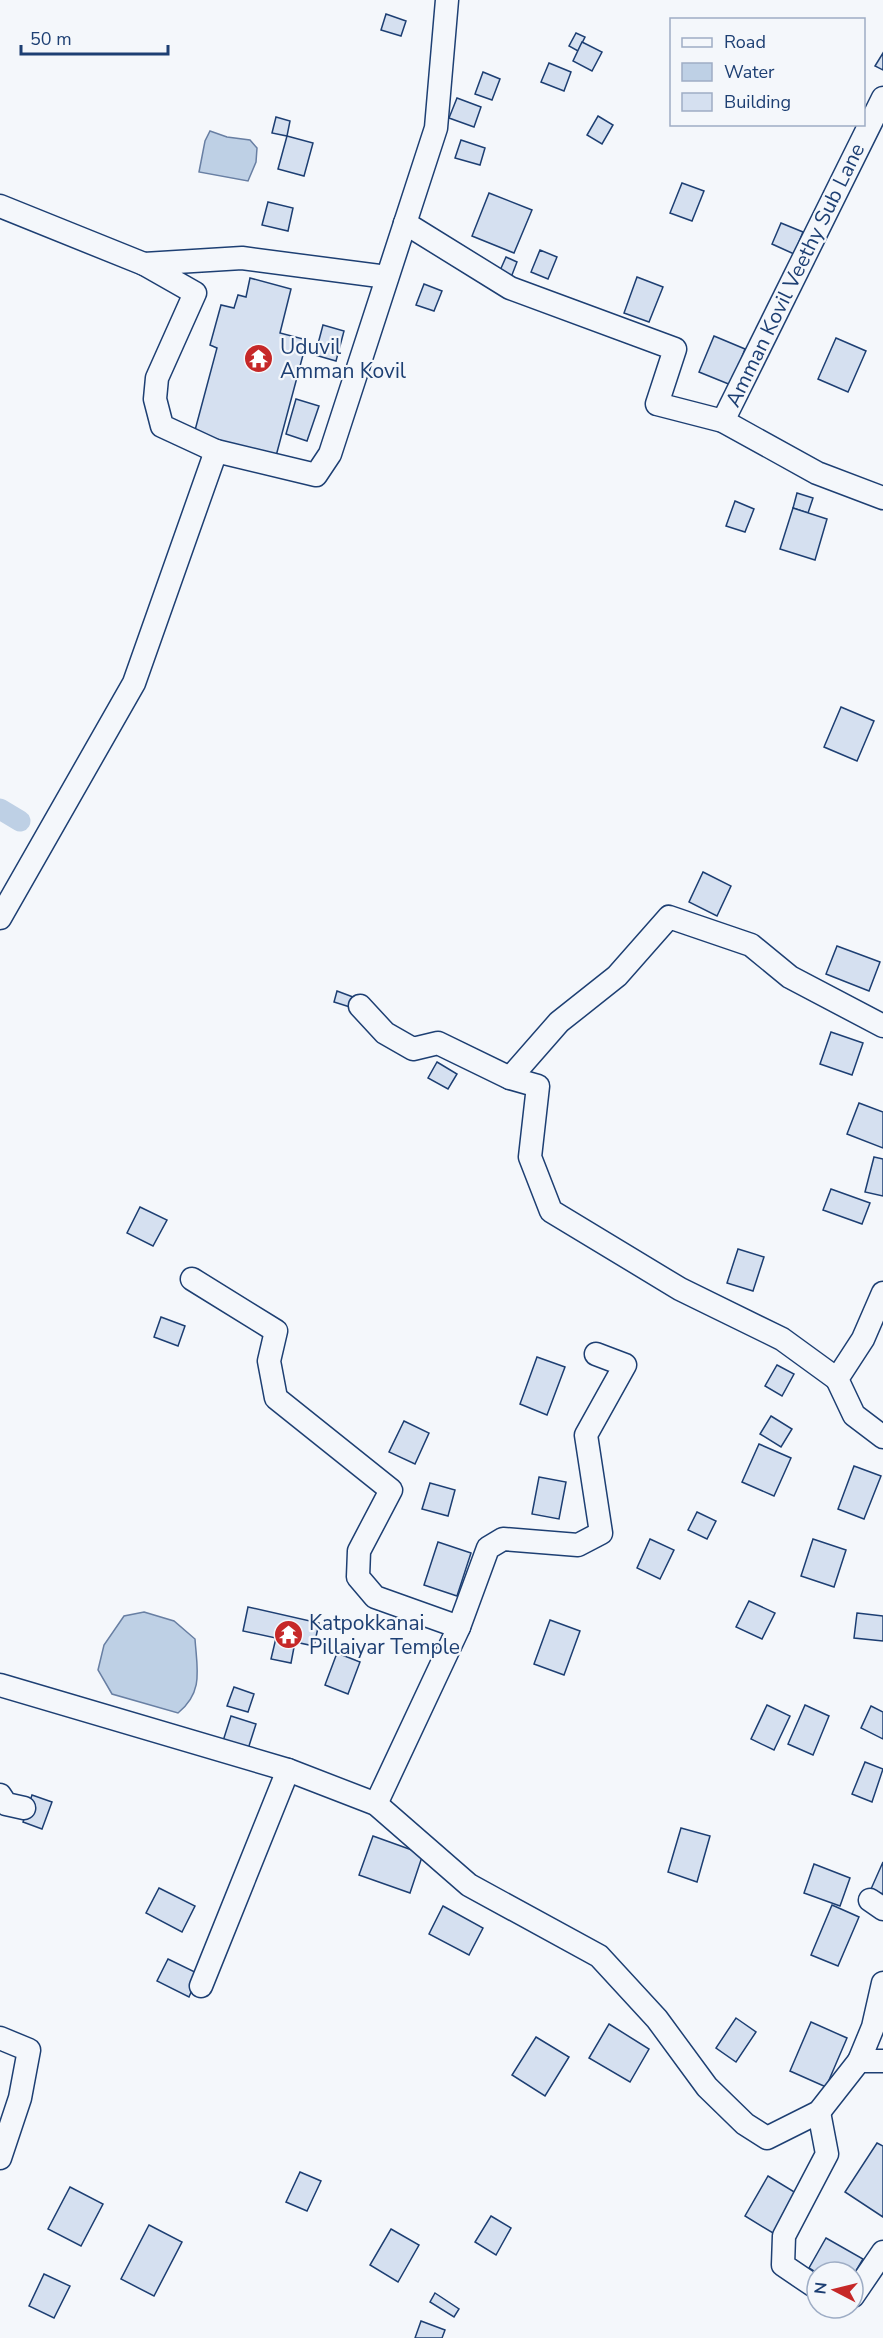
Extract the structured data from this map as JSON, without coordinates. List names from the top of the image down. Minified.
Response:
{"streets":{"street":["Amman Kovil Veethy Sub Lane"]},"places":{"temple":["Uduvil Amman Kovil","Katpokkanai Pillaiyar Temple"]},"legend":["Road","Water","Building"],"scale_bar":"50 m","north":"left"}
